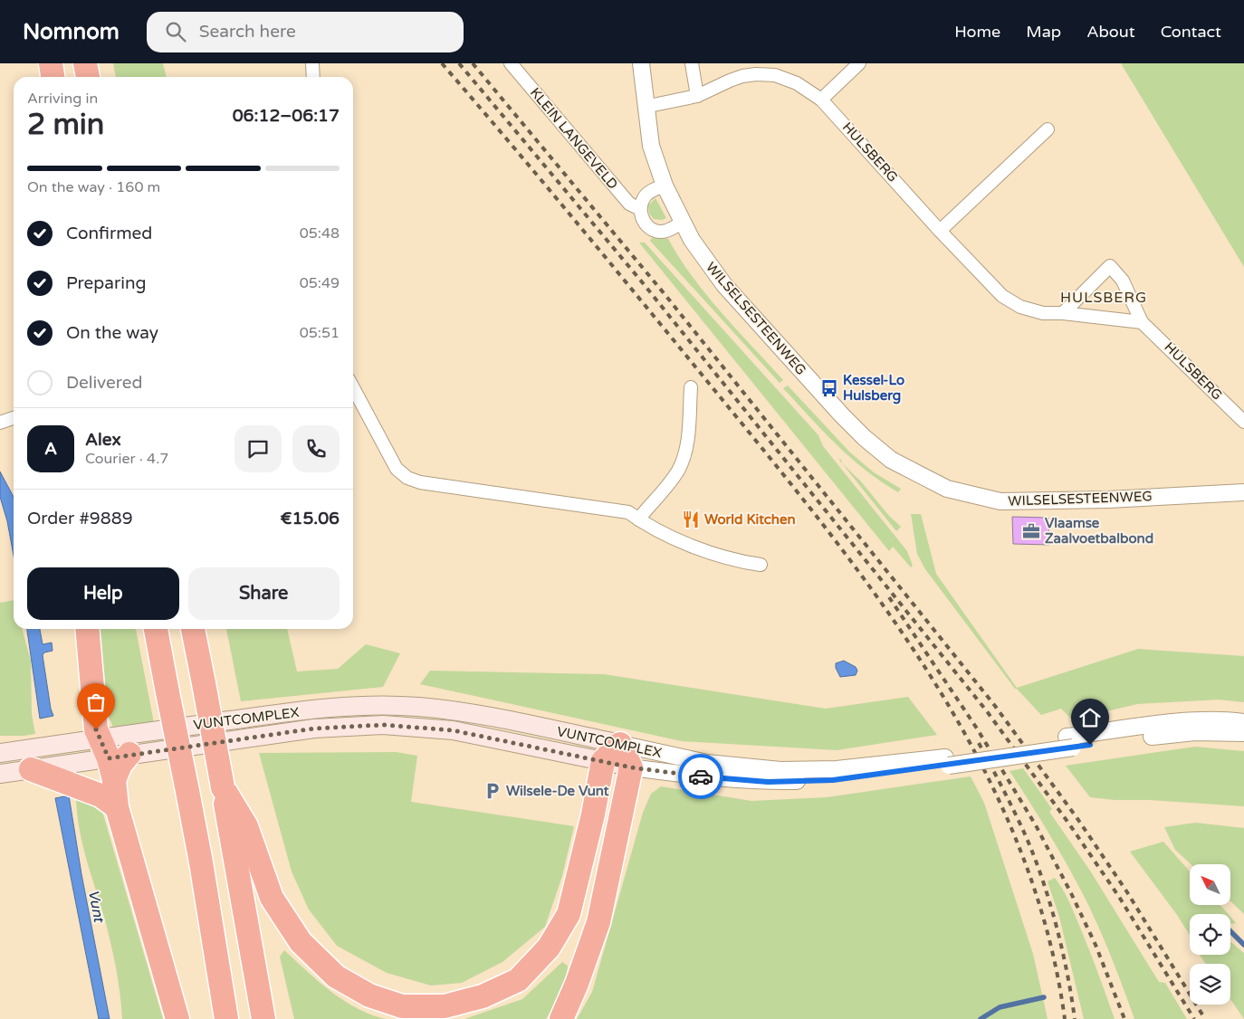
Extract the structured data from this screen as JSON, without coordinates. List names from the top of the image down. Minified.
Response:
{"streets":{"main road":["VUNTCOMPLEX"],"street":["KLEIN LANGEVELD","HULSBERG","WILSELSESTEENWEG"]},"crossings":[["KLEIN LANGEVELD","WILSELSESTEENWEG"],["HULSBERG","WILSELSESTEENWEG"]],"districts":["HULSBERG"],"water":["Vunt"],"places":{"bus stop":["Kessel-Lo Hulsberg"],"restaurant":["World Kitchen"],"office":["Vlaamse Zaalvoetbalbond"],"parking":["Wilsele-De Vunt"]},"north":"top left","page":{"header":"Nomnom","search":"Search here","nav":["Home","Map","About","Contact"],"heading":["2 min","Arriving in","06:12–06:17"],"panel":["Alex","Courier · 4.7","Order #9889","€15.06"],"bar":"On the way · 160 m","list":[["Confirmed","05:48"],["Preparing","05:49"],["On the way","05:51"],"Delivered"],"round":"A","buttons":["Help","Share"]}}
